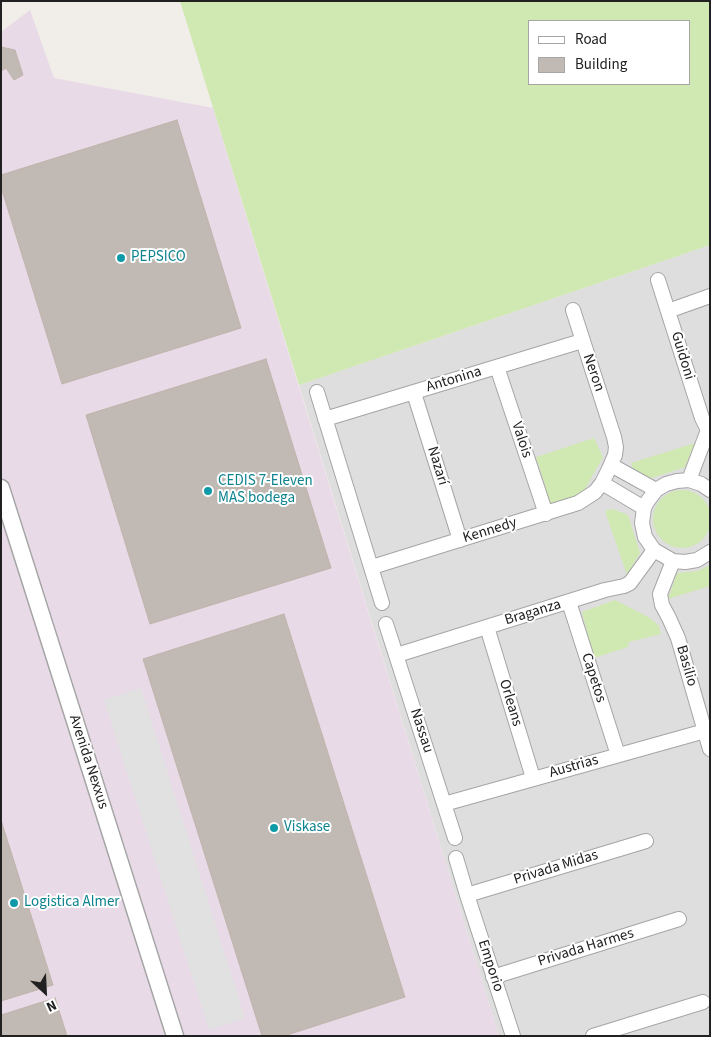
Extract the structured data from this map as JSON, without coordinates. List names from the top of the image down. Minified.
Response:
{"streets":{"street":["Guidoni","Neron","Antonina","Valois","Nazarí","Kennedy","Braganza","Basilio","Capetos","Orleans","Nassau","Avenida Nexxus","Austrias","Privada Midas","Privada Harmes","Emporio"]},"crossings":[["Neron","Antonina"],["Neron","Kennedy"],["Antonina","Valois"],["Antonina","Nazarí"],["Valois","Kennedy"],["Nazarí","Kennedy"],["Braganza","Capetos"],["Braganza","Orleans"],["Braganza","Nassau"],["Basilio","Austrias"],["Capetos","Austrias"],["Orleans","Austrias"],["Nassau","Austrias"],["Privada Midas","Emporio"],["Privada Harmes","Emporio"]],"places":["PEPSICO","CEDIS 7-Eleven MAS bodega","Viskase","Logistica Almer"],"legend":["Road","Building"],"north":"bottom right"}
